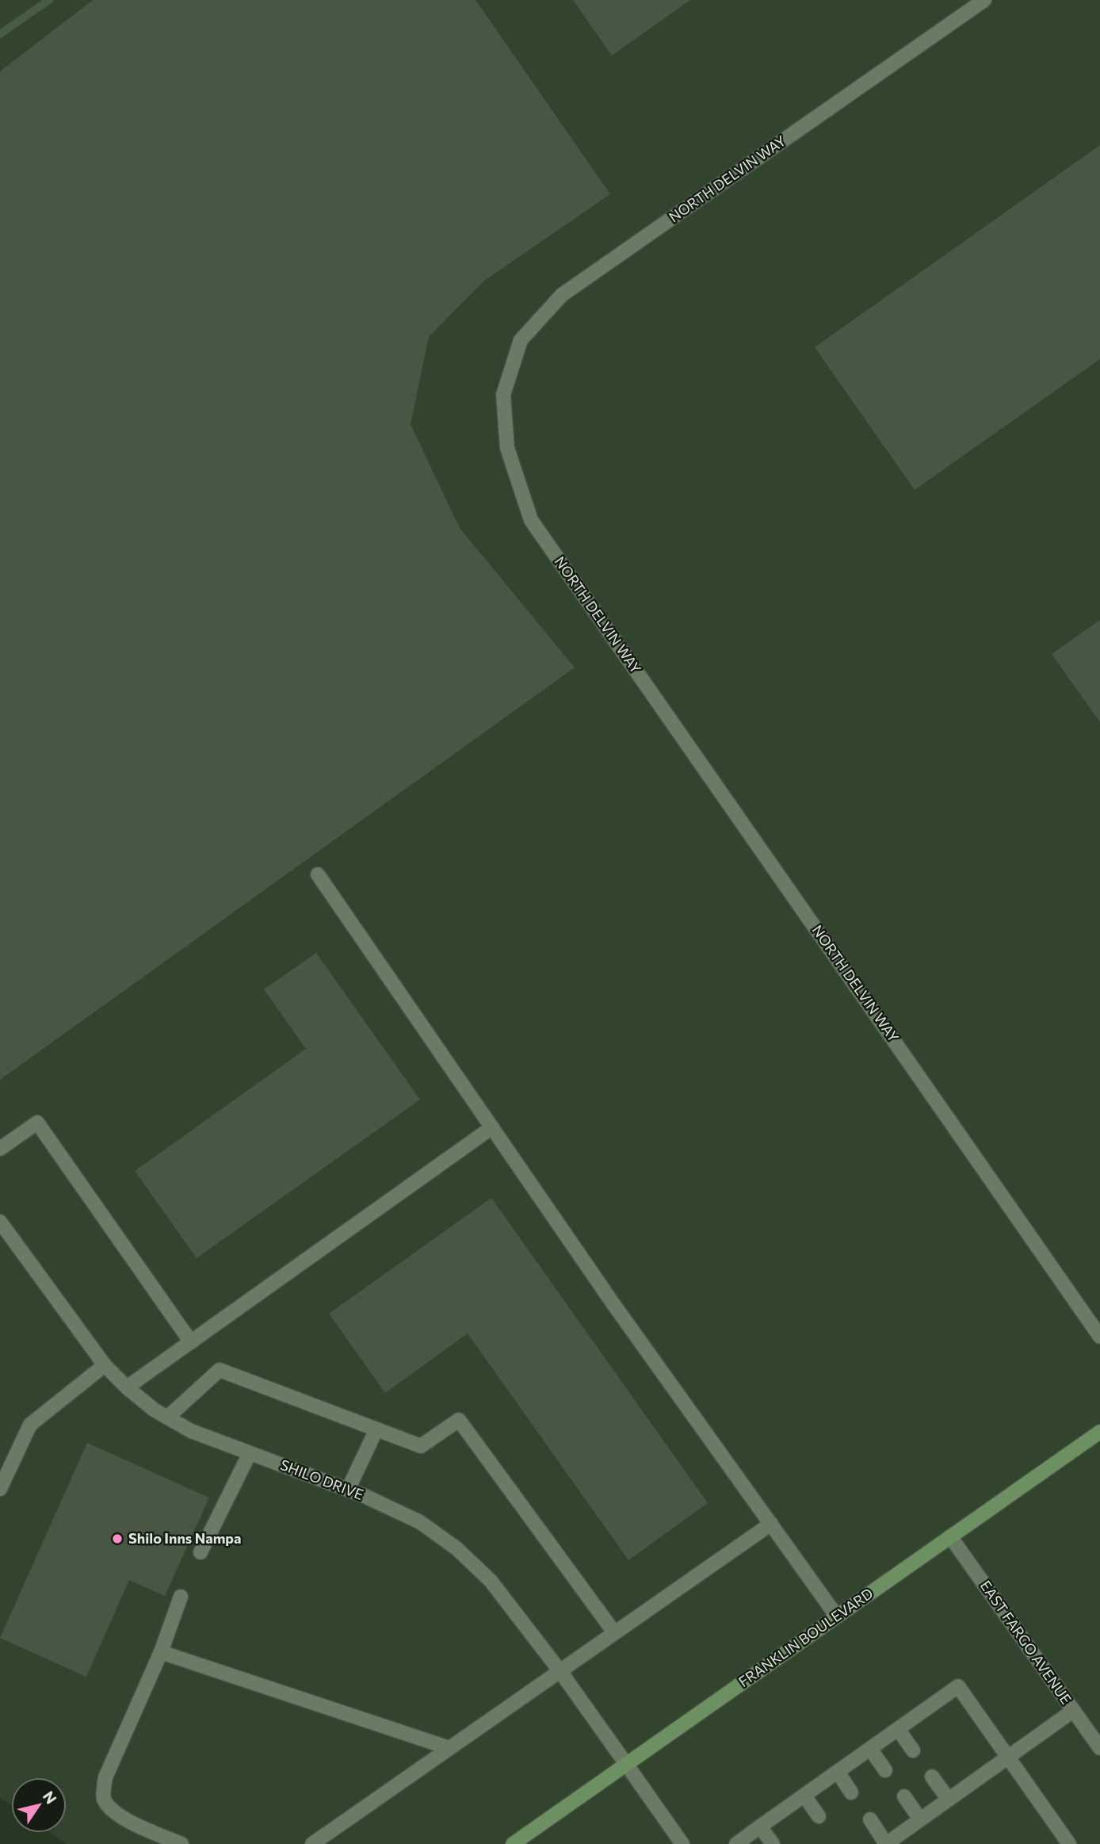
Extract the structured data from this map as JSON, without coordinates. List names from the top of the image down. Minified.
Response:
{"streets":{"main road":["FRANKLIN BOULEVARD"],"street":["NORTH DELVIN WAY","SHILO DRIVE","EAST FARGO AVENUE"]},"crossings":[["SHILO DRIVE","FRANKLIN BOULEVARD"],["FRANKLIN BOULEVARD","EAST FARGO AVENUE"]],"places":["Shilo Inns Nampa"],"north":"top right"}
